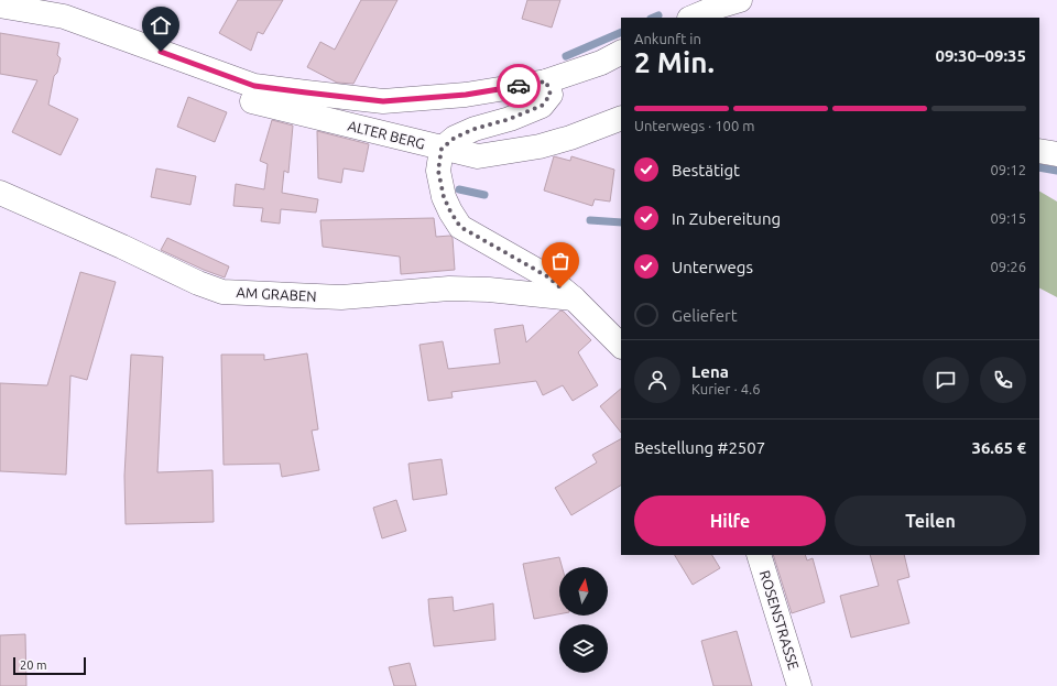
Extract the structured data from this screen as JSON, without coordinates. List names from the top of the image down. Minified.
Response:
{"streets":{"street":["ALTER BERG","AM GRABEN","ROSENSTRASSE"]},"scale_bar":"20 m","north":"top","page":{"heading":["2 Min.","Ankunft in","09:30–09:35"],"panel":["Lena","Kurier · 4.6","Bestellung #2507","36.65 €"],"bar":"Unterwegs · 100 m","list":[["Bestätigt","09:12"],["In Zubereitung","09:15"],["Unterwegs","09:26"],"Geliefert"],"buttons":["Hilfe","Teilen"],"scale":"20 m"}}
